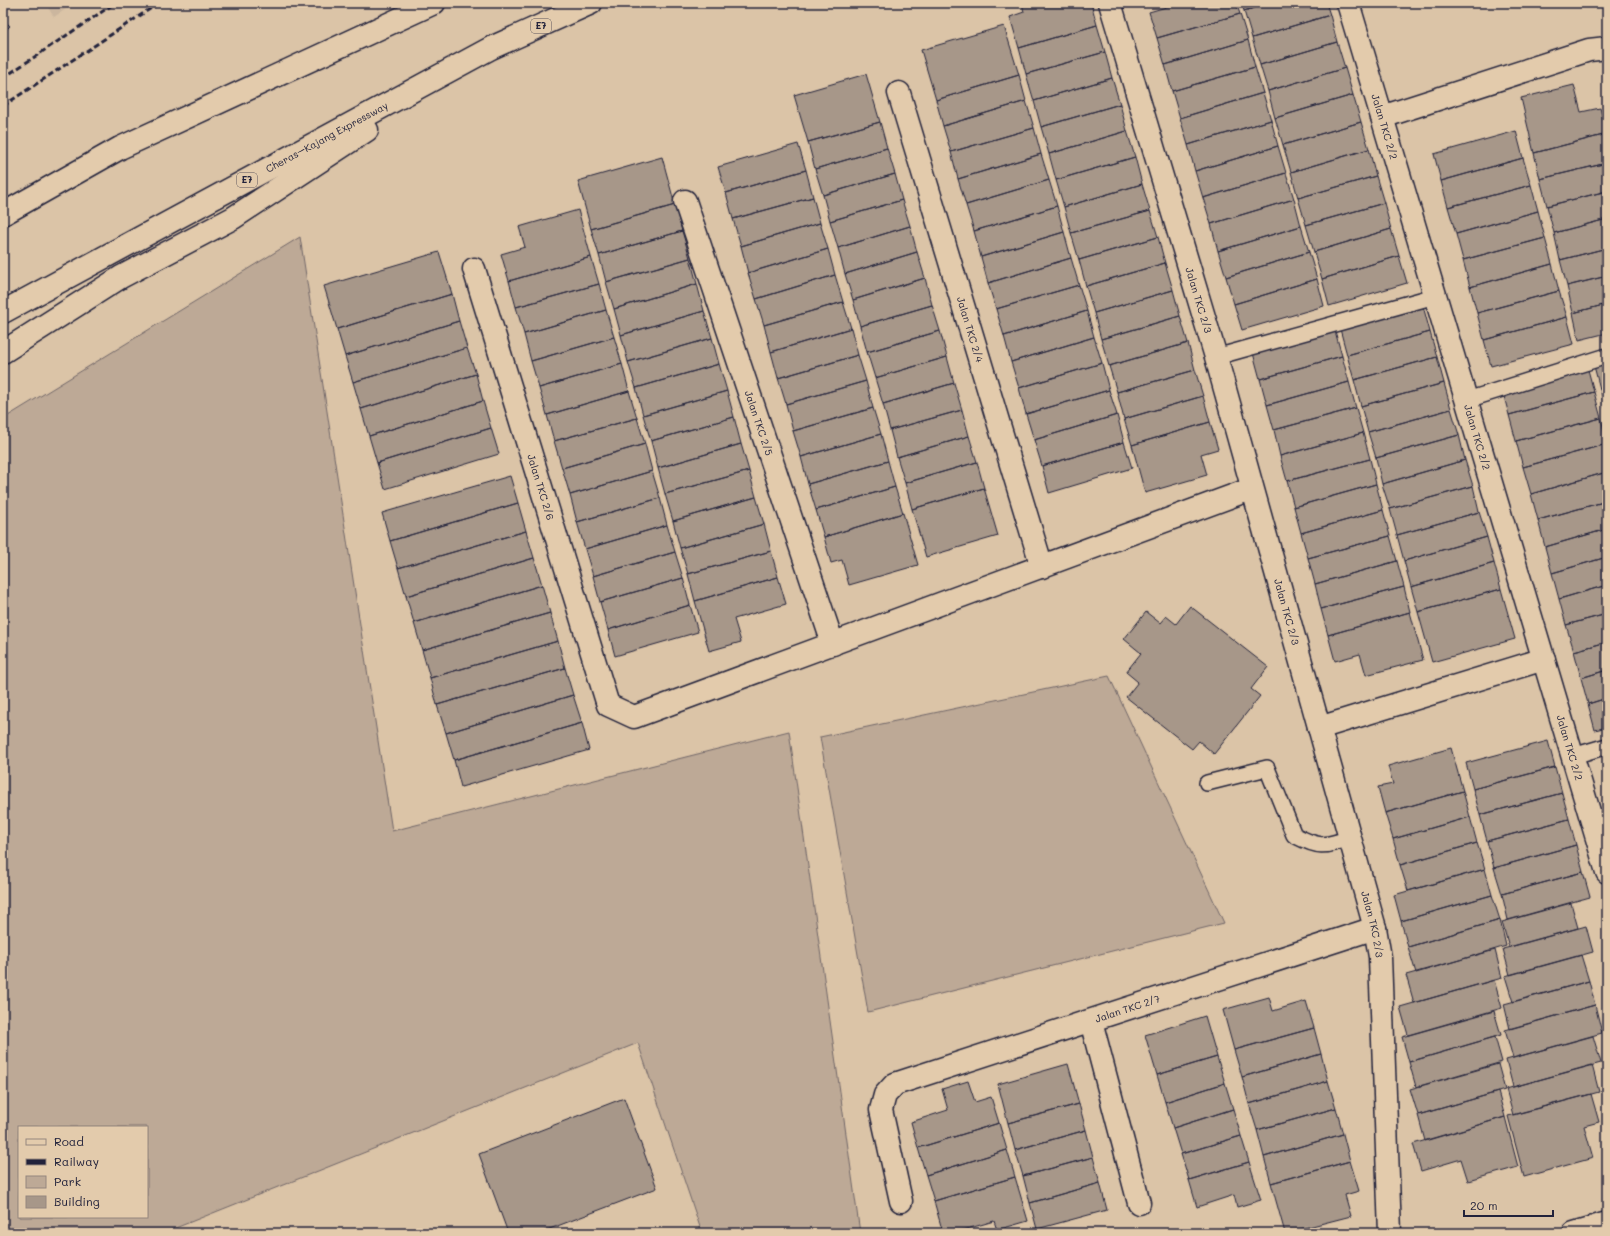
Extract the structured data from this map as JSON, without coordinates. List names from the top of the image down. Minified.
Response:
{"streets":{"main road":["E7","Jalan TKC 2/2","Cheras–Kajang Expressway","Jalan TKC 2/3","Jalan TKC 2/4","Jalan TKC 2/5","Jalan TKC 2/6","Jalan TKC 2/7"]},"crossings":[["Jalan TKC 2/3","Jalan TKC 2/7"],["Jalan TKC 2/5","Jalan TKC 2/6"]],"legend":["Road","Railway","Park","Building"],"scale_bar":"20 m"}
